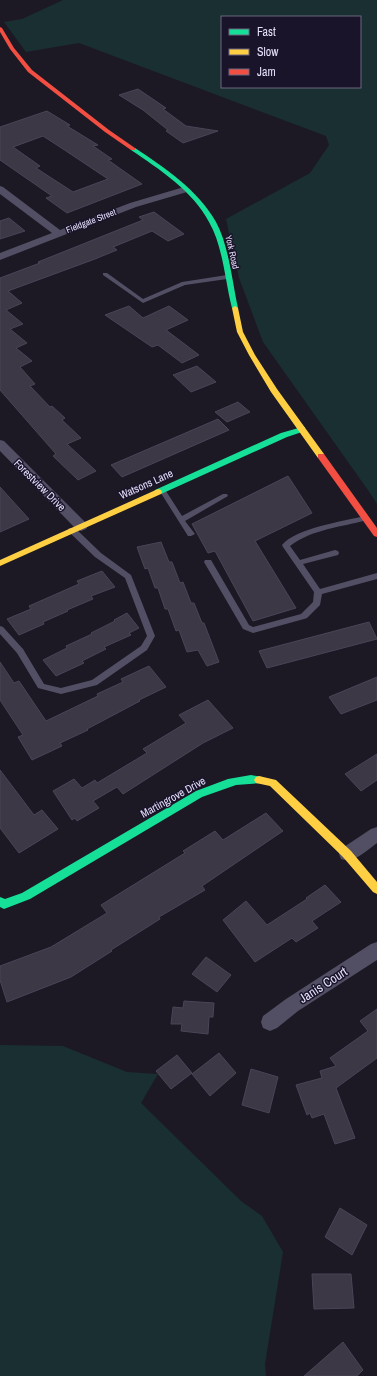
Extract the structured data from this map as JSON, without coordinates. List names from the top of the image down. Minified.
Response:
{"streets":{"street":["Fieldgate Street","York Road","Watsons Lane","Forestview Drive","Martingrove Drive","Janis Court"]},"crossings":[["Fieldgate Street","York Road"],["York Road","Watsons Lane"],["Watsons Lane","Forestview Drive"]],"legend":["Fast","Slow","Jam"]}
